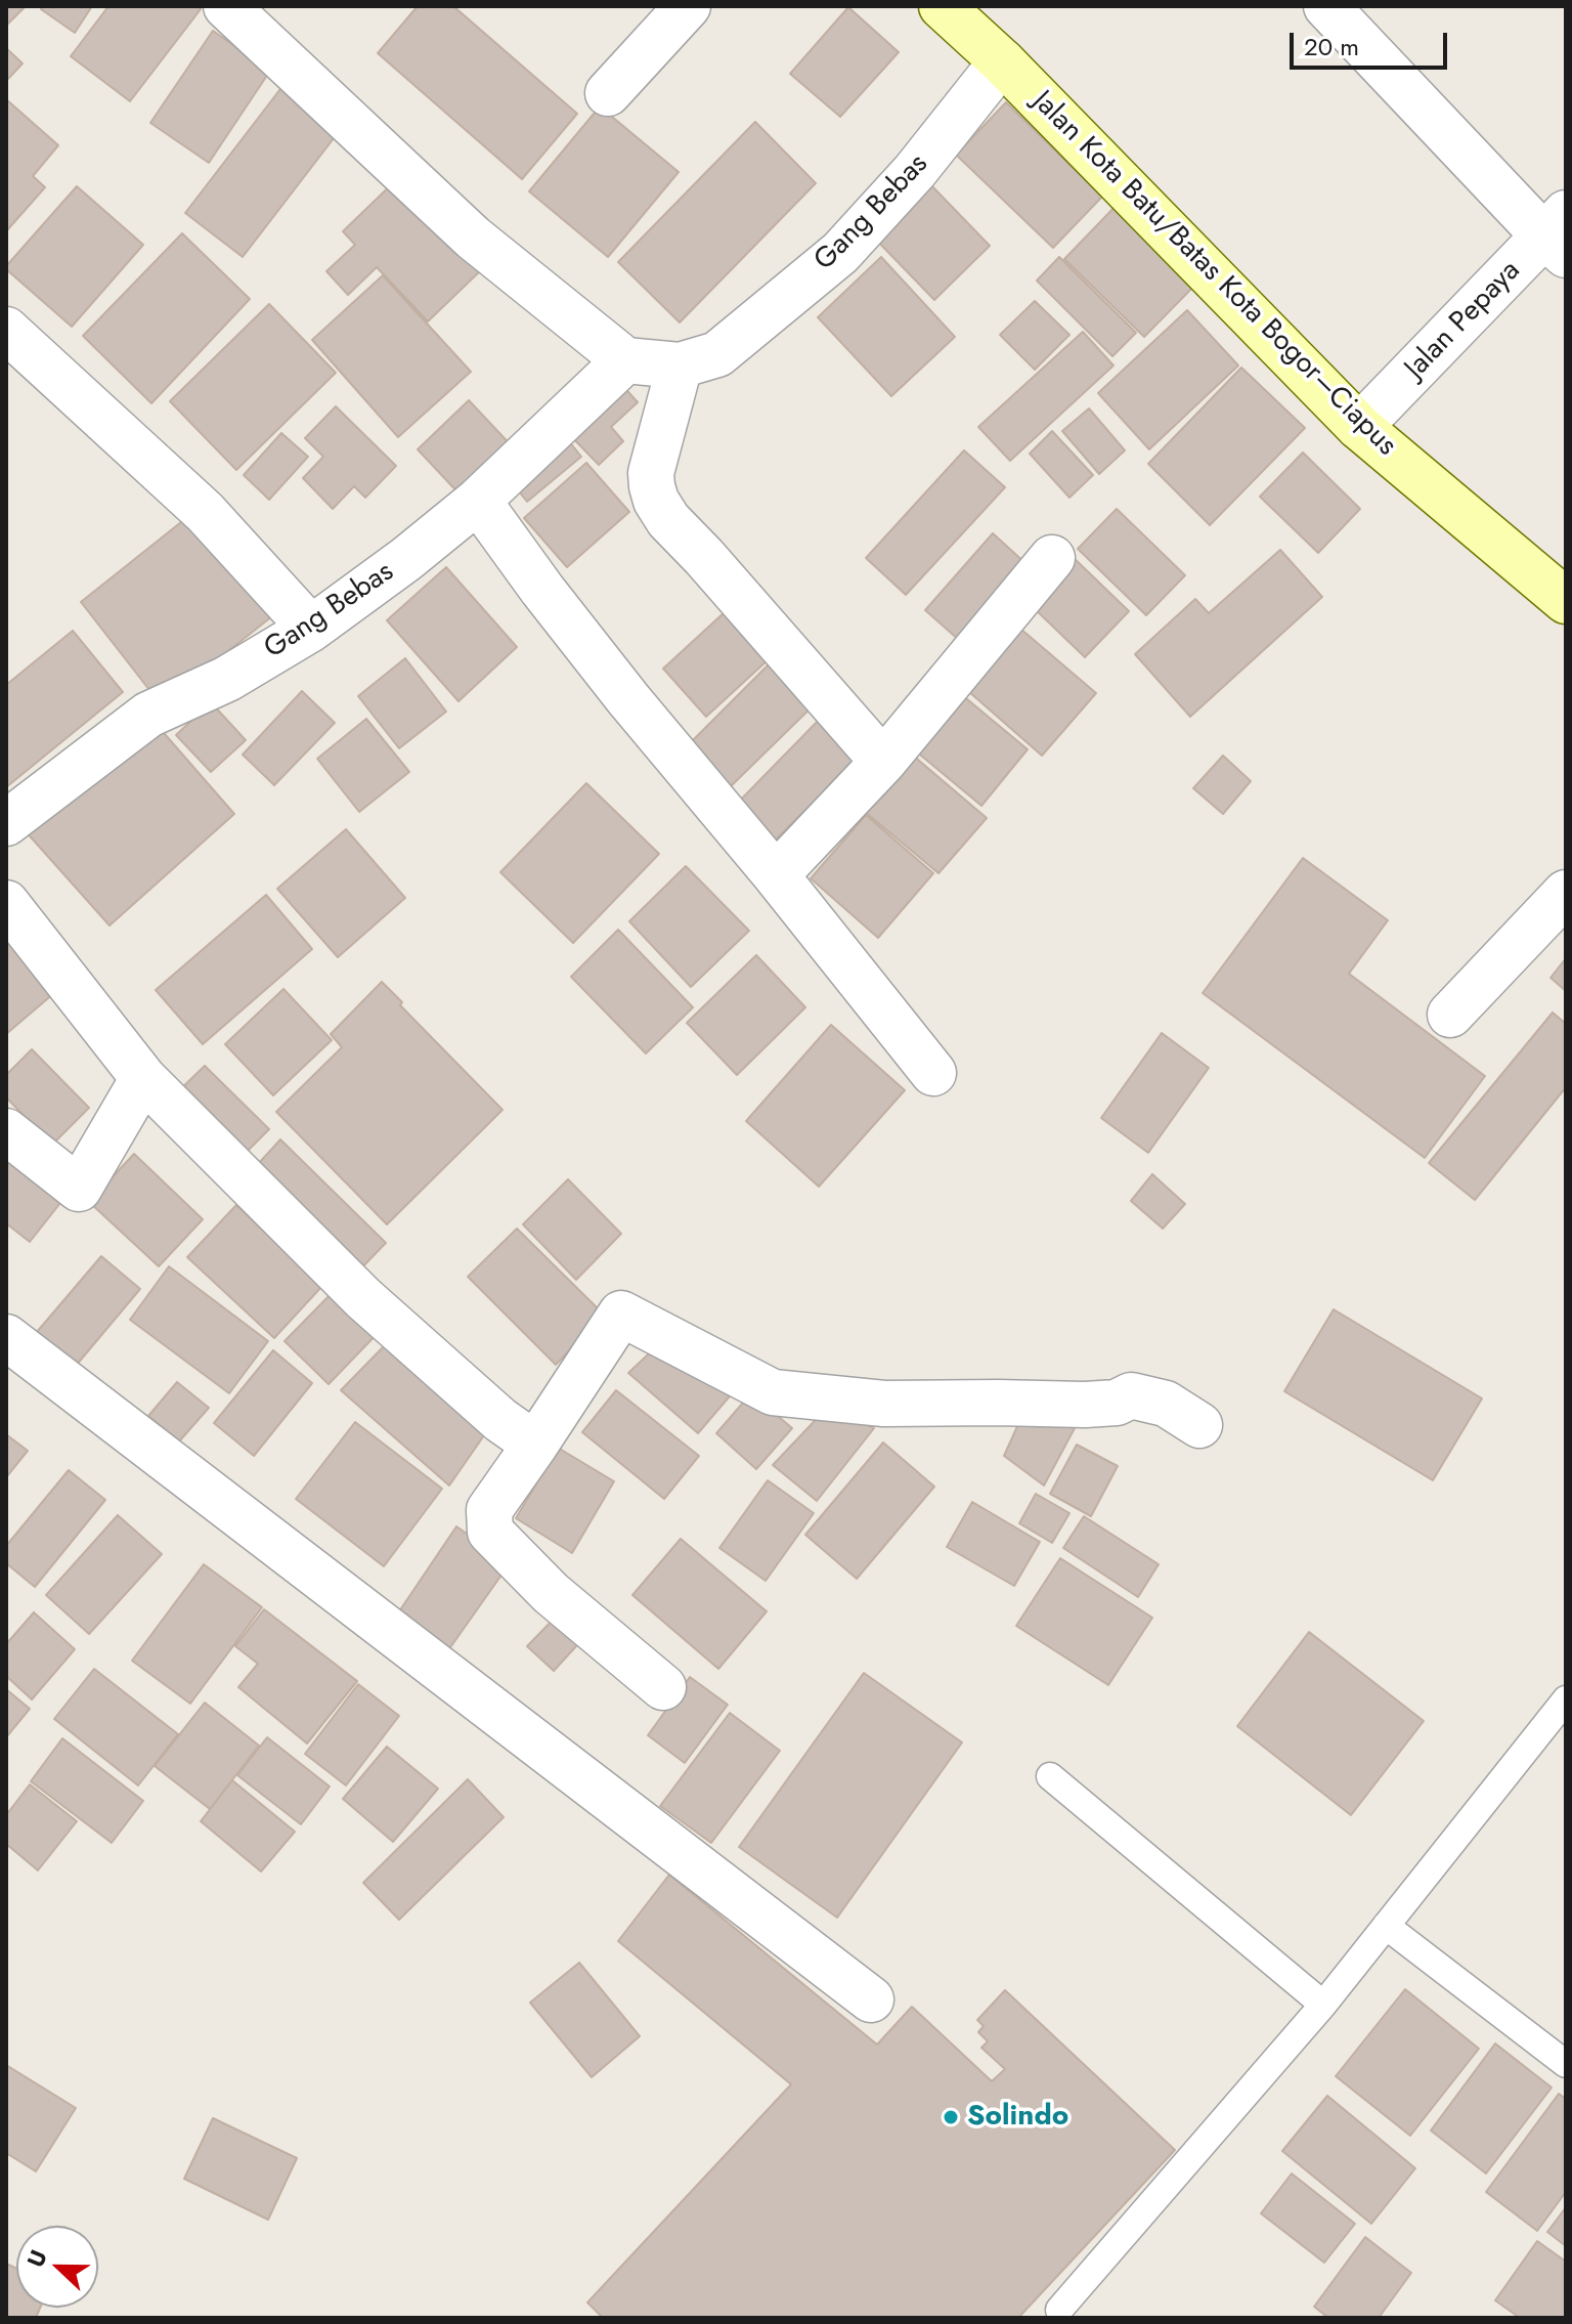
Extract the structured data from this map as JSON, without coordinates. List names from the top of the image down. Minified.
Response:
{"streets":{"main road":["Jalan Kota Batu/Batas Kota Bogor–Ciapus"],"street":["Gang Bebas","Jalan Pepaya"]},"crossings":[["Gang Bebas","Jalan Kota Batu/Batas Kota Bogor–Ciapus"],["Jalan Kota Batu/Batas Kota Bogor–Ciapus","Jalan Pepaya"]],"places":["Solindo"],"scale_bar":"20 m","north":"left"}
